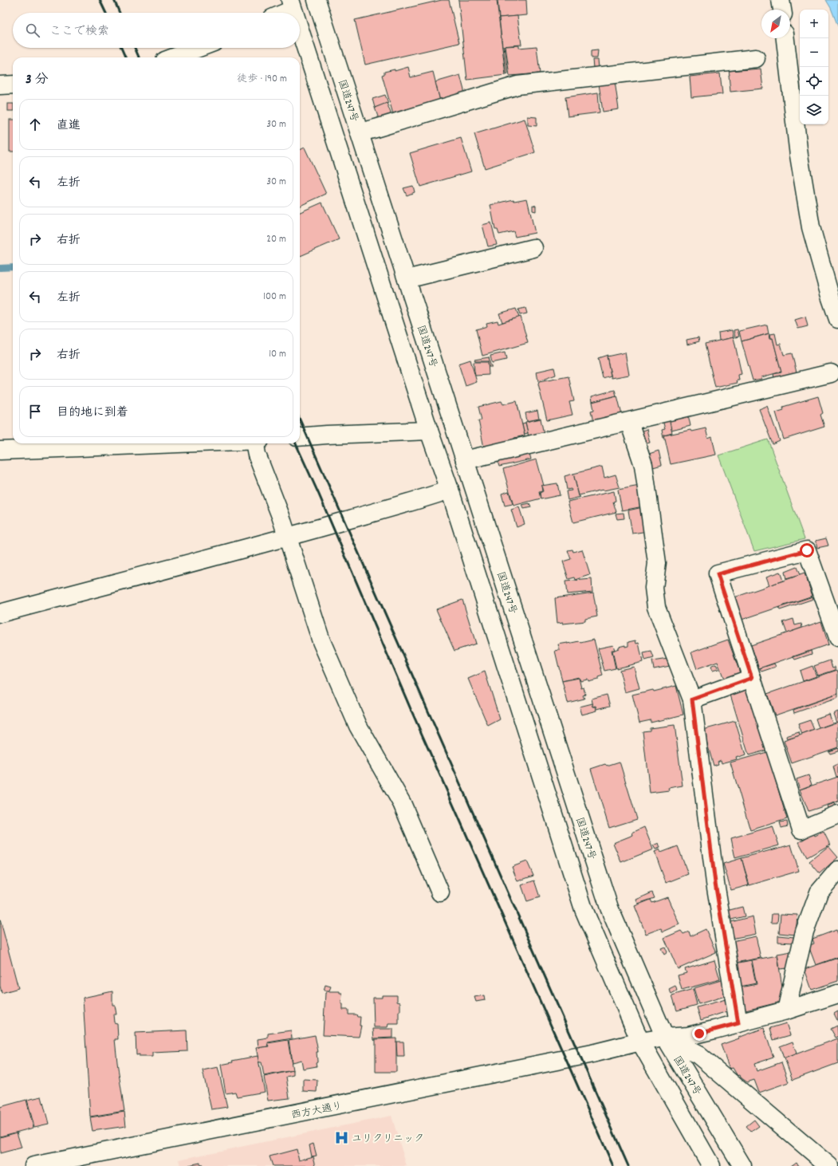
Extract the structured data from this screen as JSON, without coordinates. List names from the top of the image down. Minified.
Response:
{"streets":{"main road":["国道247号","西方大通り"]},"crossings":[["国道247号","西方大通り"]],"places":{"hospital":["ユリクリニック"]},"north":"bottom left","page":{"map_buttons":["+","−"],"search":"ここで検索","heading":["3 分","徒歩 · 190 m"],"list":[["直進","30 m"],["左折","30 m"],["右折","20 m"],["左折","100 m"],["右折","10 m"],"目的地に到着"]}}
